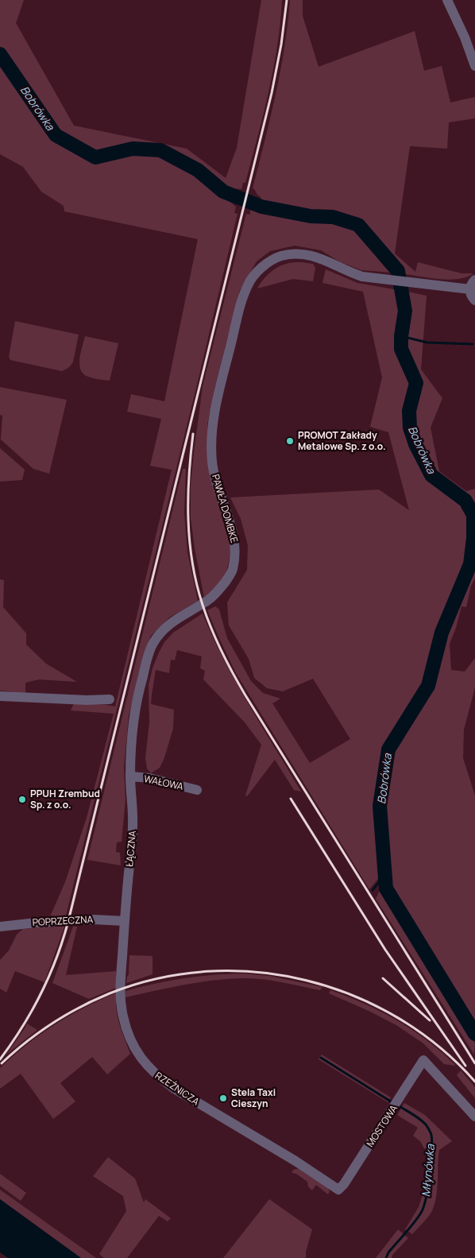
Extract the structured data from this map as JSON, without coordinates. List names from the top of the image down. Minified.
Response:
{"streets":{"street":["PAWŁA DOMBKE","WAŁOWA","ŁĄCZNA","POPRZECZNA","RZEŹNICZA","MOSTOWA"]},"crossings":[["PAWŁA DOMBKE","WAŁOWA"],["PAWŁA DOMBKE","ŁĄCZNA"],["WAŁOWA","ŁĄCZNA"],["ŁĄCZNA","POPRZECZNA"],["ŁĄCZNA","RZEŹNICZA"],["POPRZECZNA","RZEŹNICZA"],["RZEŹNICZA","MOSTOWA"]],"water":["Bobrówka","Młynówka"],"places":["PROMOT Zakłady Metalowe Sp. z o.o.","PPUH Zrembud Sp. z o.o.","Stela Taxi Cieszyn"]}
